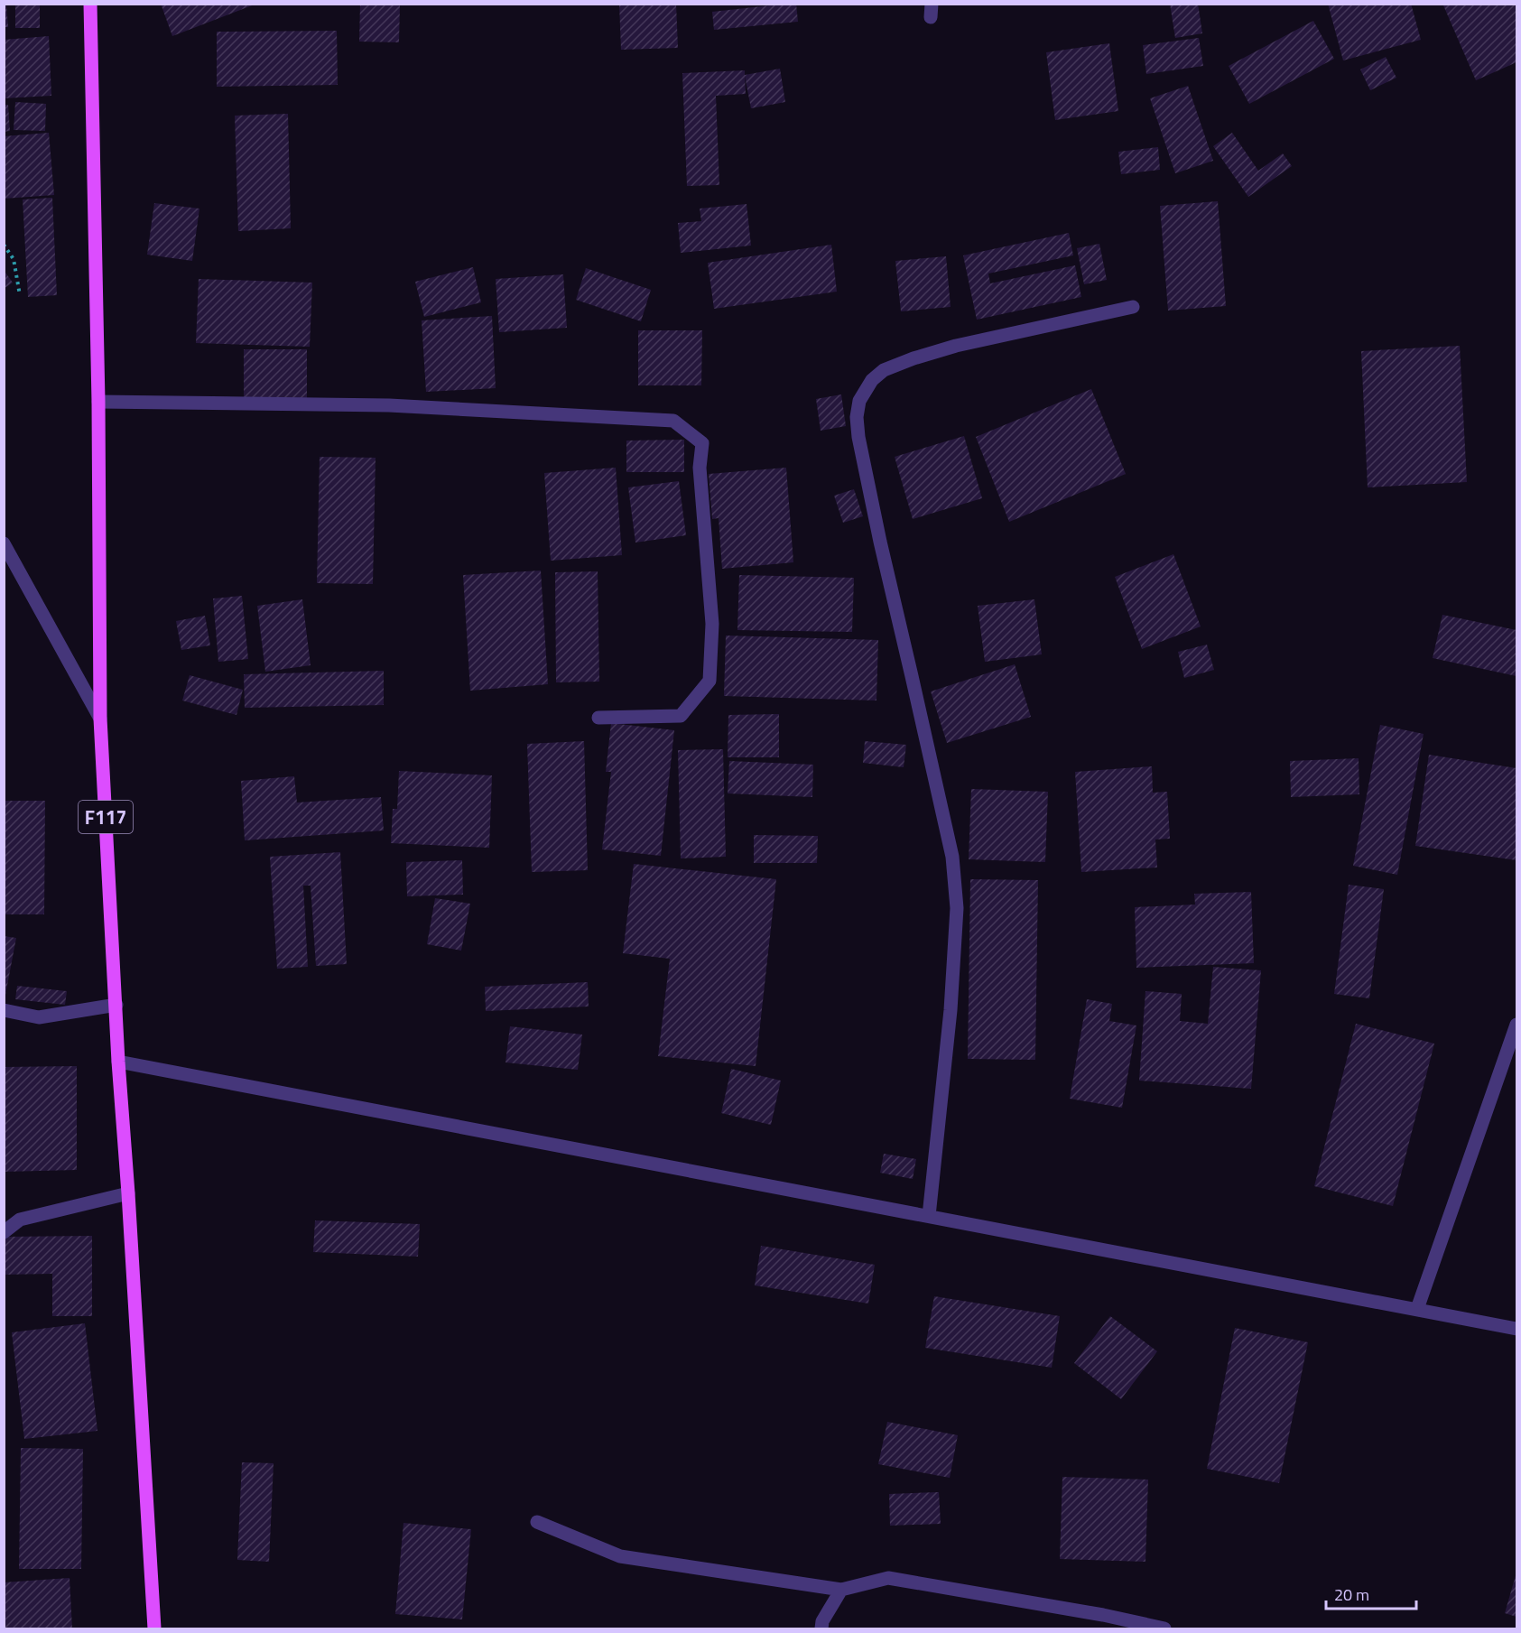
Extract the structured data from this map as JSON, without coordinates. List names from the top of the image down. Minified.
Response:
{"streets":{"main road":["F117"]},"scale_bar":"20 m"}
